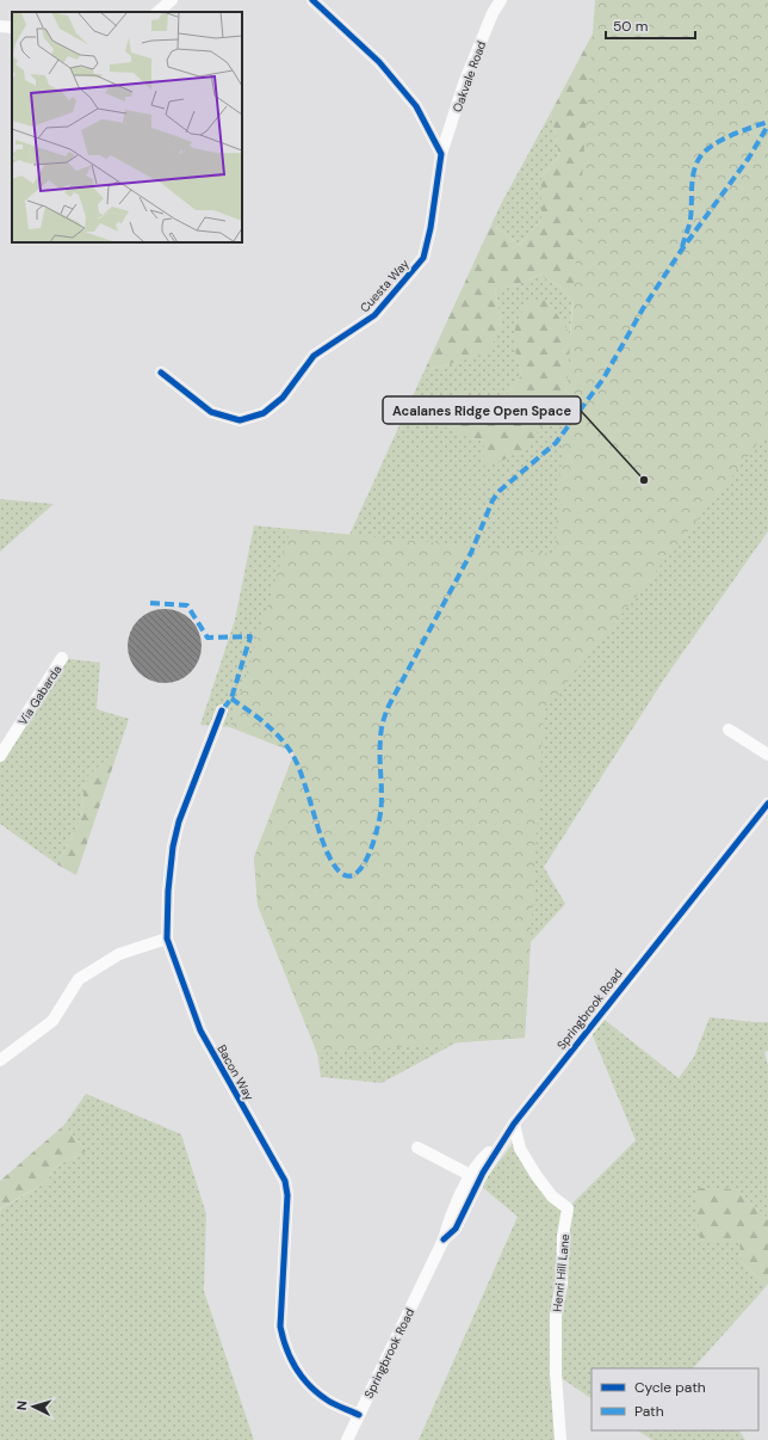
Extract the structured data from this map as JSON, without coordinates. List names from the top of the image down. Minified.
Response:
{"streets":{"street":["Oakvale Road","Cuesta Way","Via Gabarda","Springbrook Road","Bacon Way","Henri Hill Lane"]},"crossings":[["Oakvale Road","Cuesta Way"],["Springbrook Road","Bacon Way"],["Springbrook Road","Henri Hill Lane"]],"places":["Acalanes Ridge Open Space"],"legend":["Cycle path","Path"],"scale_bar":"50 m","north":"left"}
